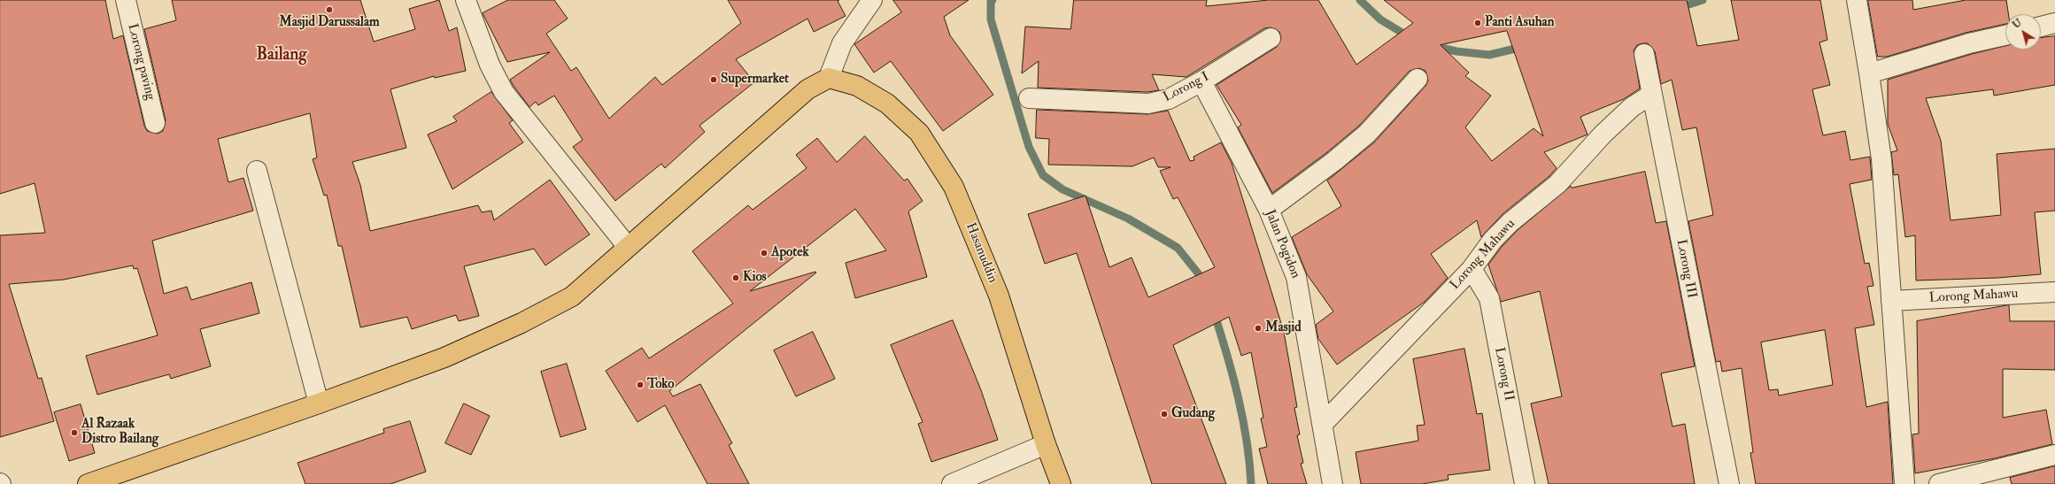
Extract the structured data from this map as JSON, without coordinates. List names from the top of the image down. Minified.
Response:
{"streets":{"highway":["Hasanuddin"],"street":["Lorong paving","Lorong I","Jalan Pogidon","Lorong Mahawu","Lorong III","Lorong II"]},"crossings":[["Lorong I","Jalan Pogidon"],["Jalan Pogidon","Lorong Mahawu"],["Lorong Mahawu","Lorong III"],["Lorong Mahawu","Lorong II"]],"districts":["Bailang"],"places":["Masjid Darussalam","Panti Asuhan","Supermarket","Apotek","Kios","Masjid","Toko","Gudang","Al Razaak Distro Bailang"],"north":"top left"}
